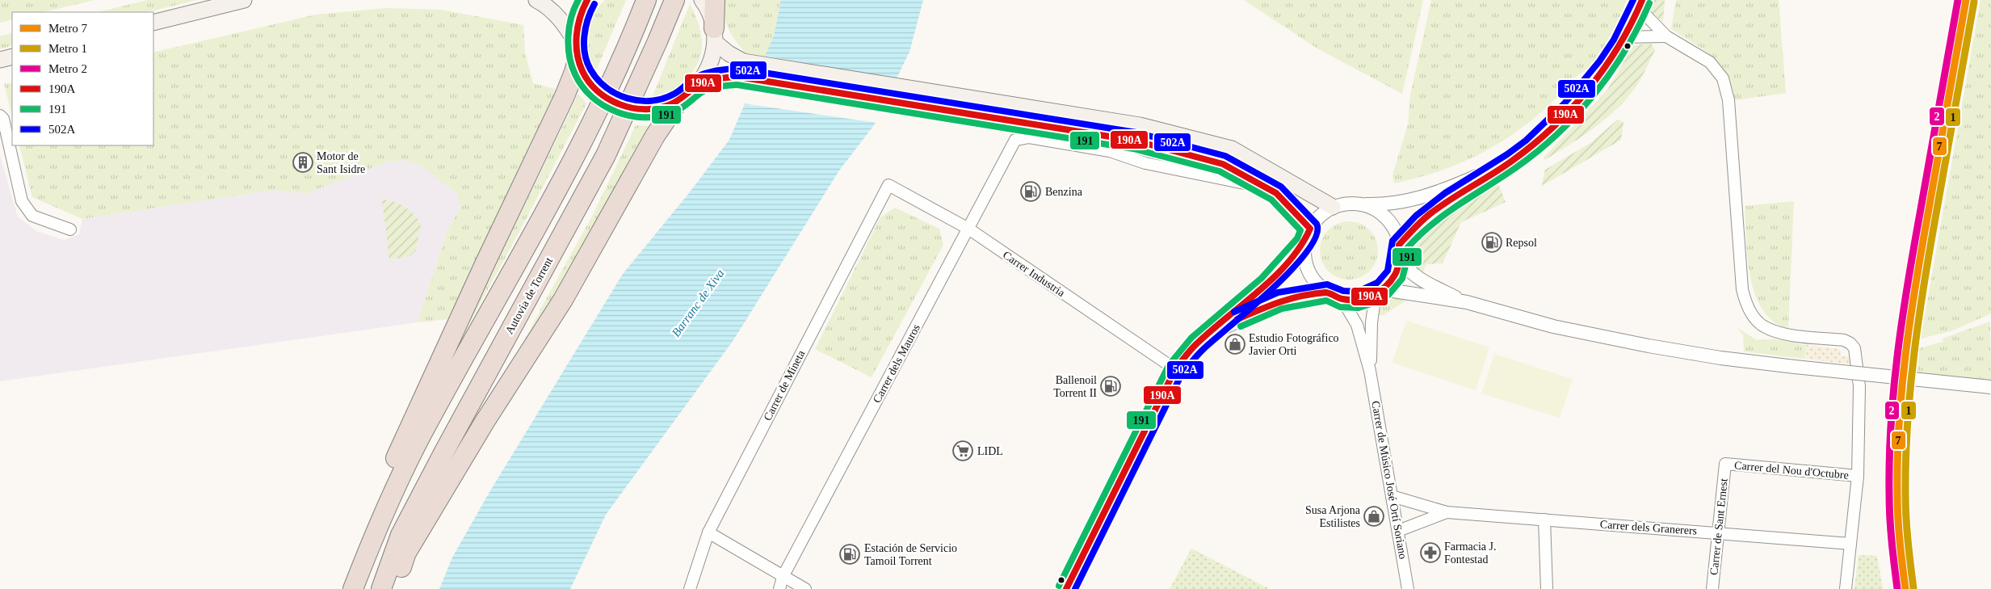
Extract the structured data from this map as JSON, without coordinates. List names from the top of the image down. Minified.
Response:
{"streets":{"highway":["Autovia de Torrent"],"street":["Carrer Industria","Carrer dels Mauros","Carrer de Mineta","Carrer del Nou d'Octubre","Carrer de Músico José Ortí Soriano","Carrer de Sant Ernest","Carrer dels Granerers"]},"crossings":[["Carrer Industria","Carrer dels Mauros"],["Carrer Industria","Carrer de Mineta"],["Carrer del Nou d'Octubre","Carrer de Sant Ernest"],["Carrer de Músico José Ortí Soriano","Carrer dels Granerers"],["Carrer de Sant Ernest","Carrer dels Granerers"]],"water":["Barranc de Xiva"],"places":{"building":["Motor de Sant Isidre"],"fuel station":["Benzina","Repsol","Ballenoil Torrent II","Estación de Servicio Tamoil Torrent"],"shop":["Estudio Fotográfico Javier Orti","Susa Arjona Estilistes"],"supermarket":["LIDL"],"pharmacy":["Farmacia J. Fontestad"]},"lines":["metro line 7","metro line 2","transit line 190A","transit line 191","transit line 502A","metro line 1"],"legend":["Metro 7","Metro 1","Metro 2","190A","191","502A"]}
